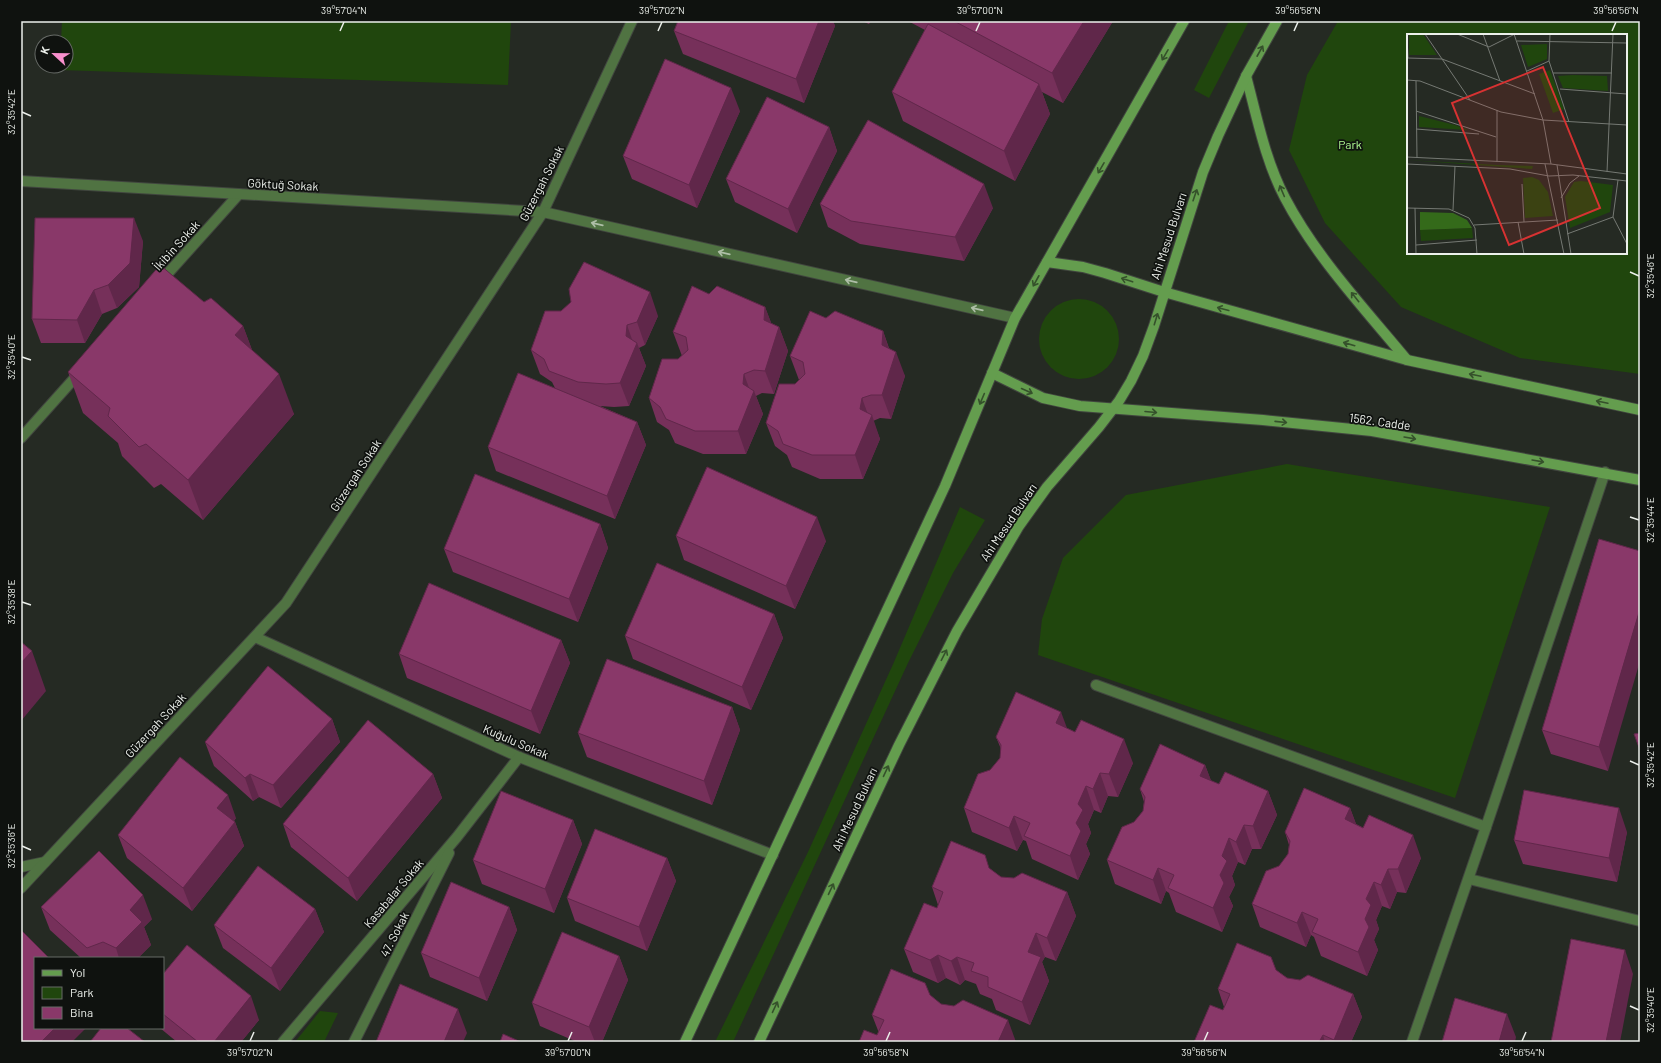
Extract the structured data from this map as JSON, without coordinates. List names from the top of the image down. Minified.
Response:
{"streets":{"main road":["Ahi Mesud Bulvarı","1562. Cadde"],"street":["Güzergah Sokak","Göktuğ Sokak","İkibin Sokak","Kuğulu Sokak","Kasabalar Sokak","47. Sokak"]},"crossings":[["Güzergah Sokak","Göktuğ Sokak"],["Güzergah Sokak","Kuğulu Sokak"],["Göktuğ Sokak","İkibin Sokak"],["Ahi Mesud Bulvarı","1562. Cadde"],["Kuğulu Sokak","Kasabalar Sokak"],["Kasabalar Sokak","47. Sokak"]],"one_way":["Göktuğ Sokak"],"parks":["Park"],"legend":["Yol","Park","Bina"],"north":"left","coordinates":["39°57'04\"N","39°57'02\"N","39°57'00\"N","39°56'58\"N","39°56'56\"N","32°35'42\"E","32°35'46\"E","32°35'40\"E","32°35'44\"E","32°35'38\"E","32°35'36\"E","39°56'54\"N"]}
